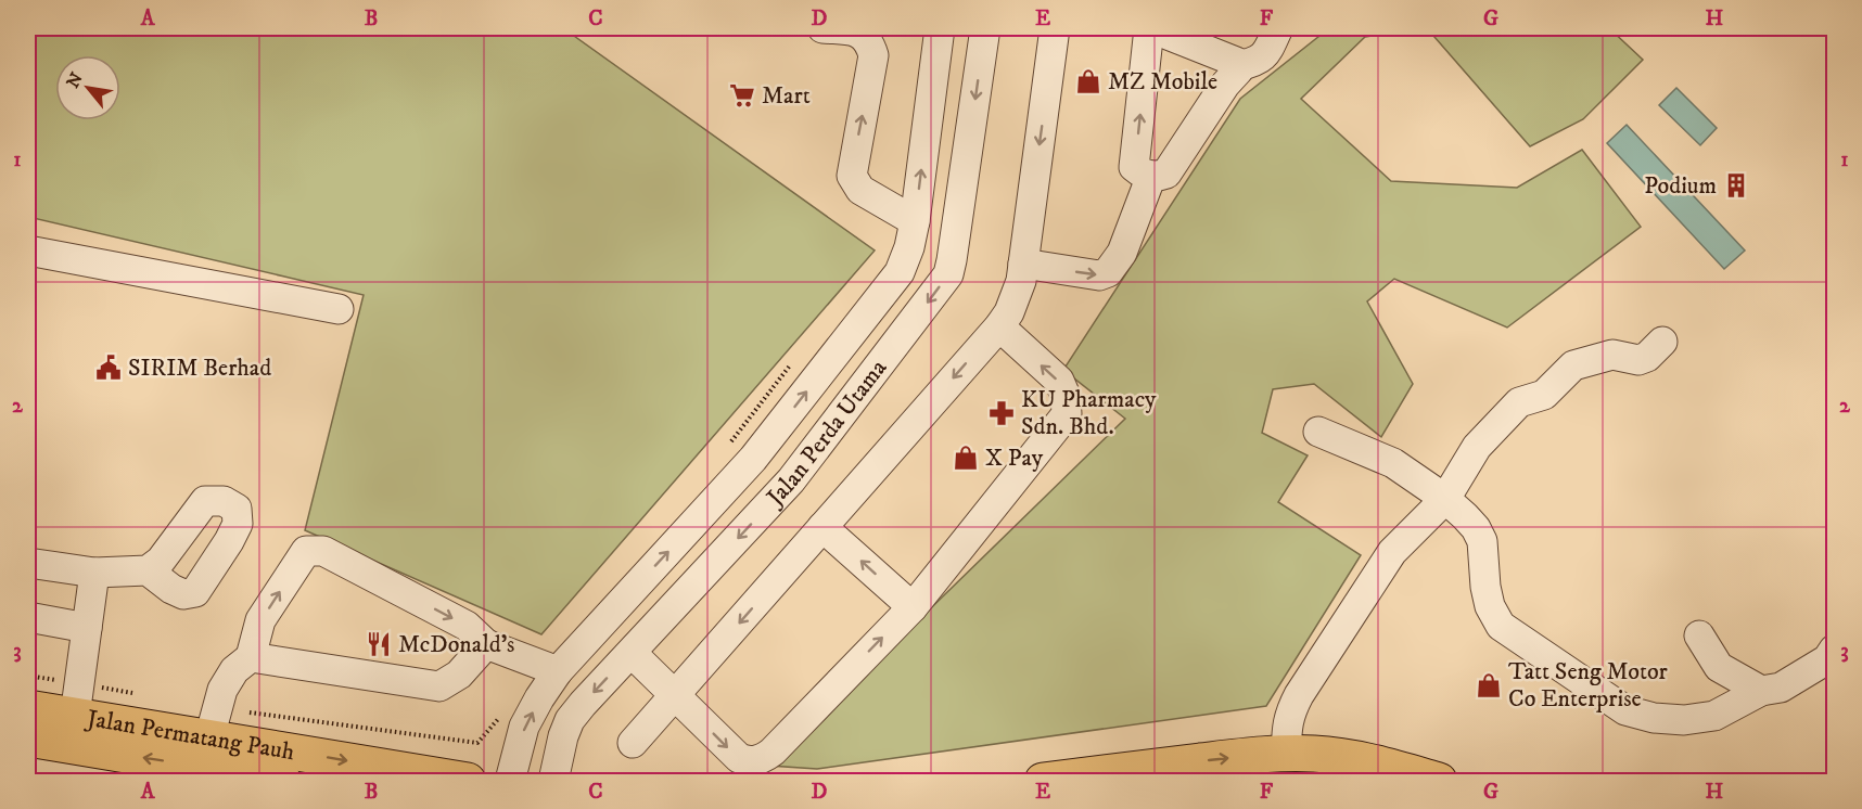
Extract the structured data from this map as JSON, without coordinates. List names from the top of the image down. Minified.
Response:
{"streets":{"main road":["Jalan Permatang Pauh"],"street":["Jalan Perda Utama"]},"places":{"shop":["MZ Mobile","X Pay","Tatt Seng Motor Co Enterprise"],"supermarket":["Mart"],"building":["Podium"],"public building":["SIRIM Berhad"],"pharmacy":["KU Pharmacy Sdn. Bhd."],"restaurant":["McDonald's"]},"north":"top left","grid":{"columns":["A","B","C","D","E","F","G","H"],"rows":["1","2","3"]}}
